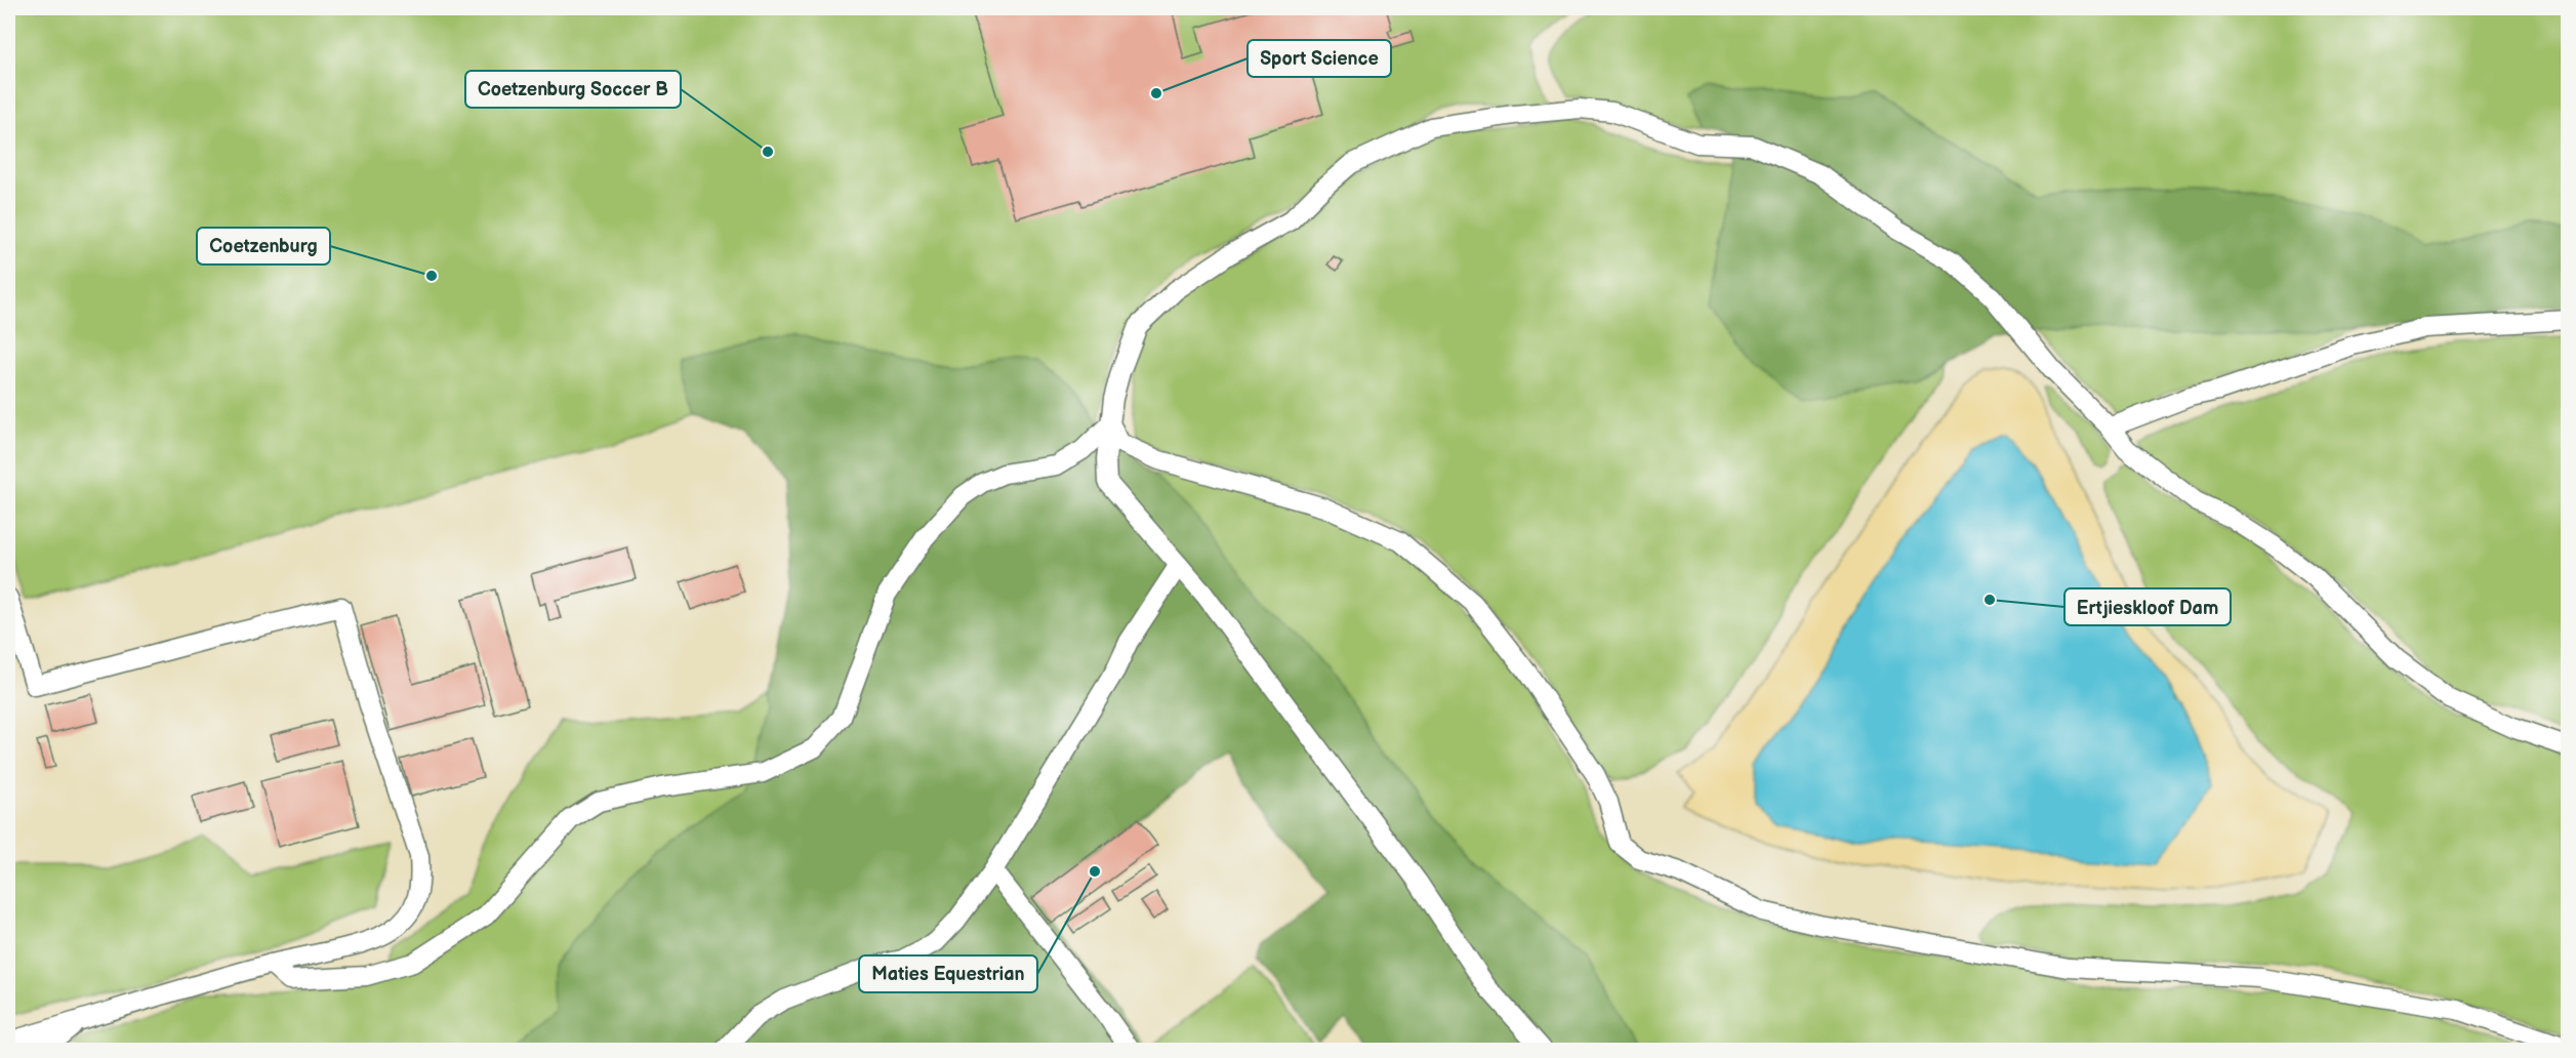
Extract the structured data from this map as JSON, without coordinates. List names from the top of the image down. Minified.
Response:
{"places":["Sport Science","Coetzenburg Soccer B","Coetzenburg","Ertjieskloof Dam","Maties Equestrian"]}
